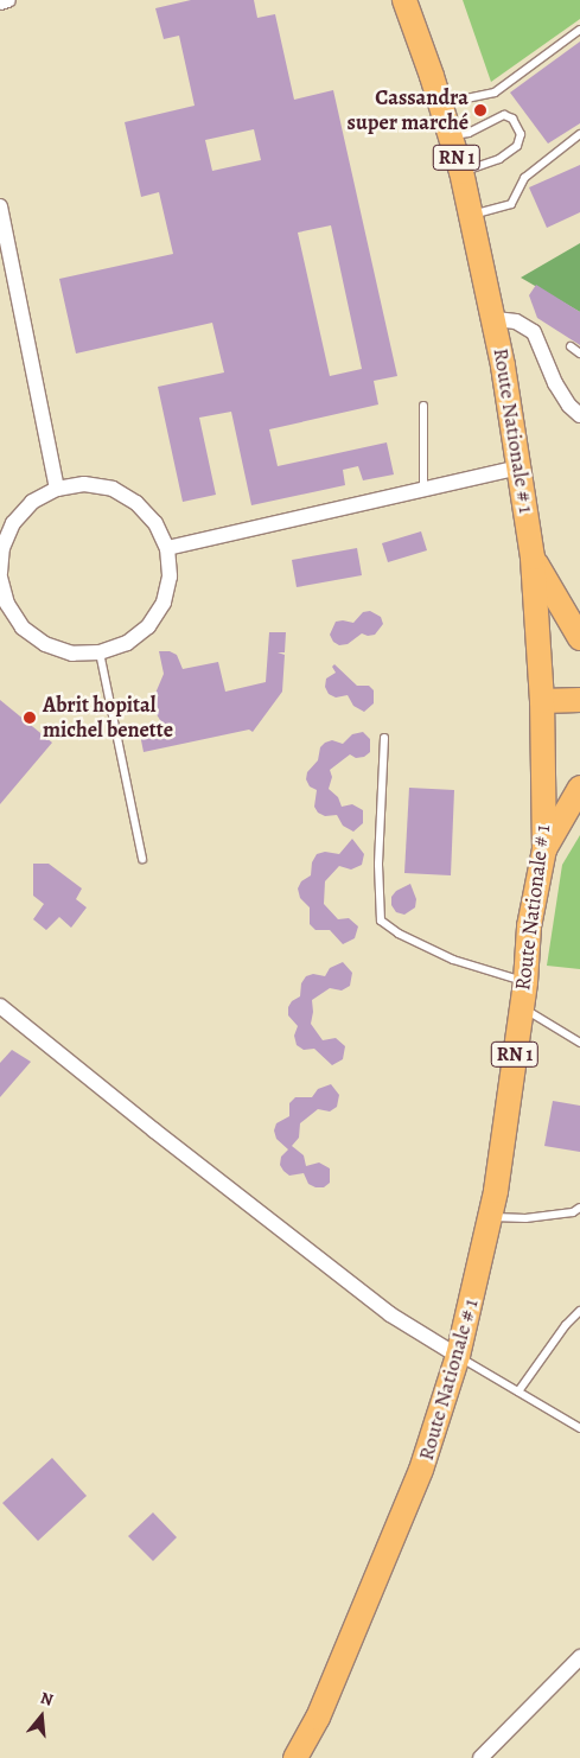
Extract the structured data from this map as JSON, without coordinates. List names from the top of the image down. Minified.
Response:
{"streets":{"main road":["RN 1","Route Nationale # 1"]},"places":["Cassandra super marché","Abrit hopital michel benette"],"north":"top"}
